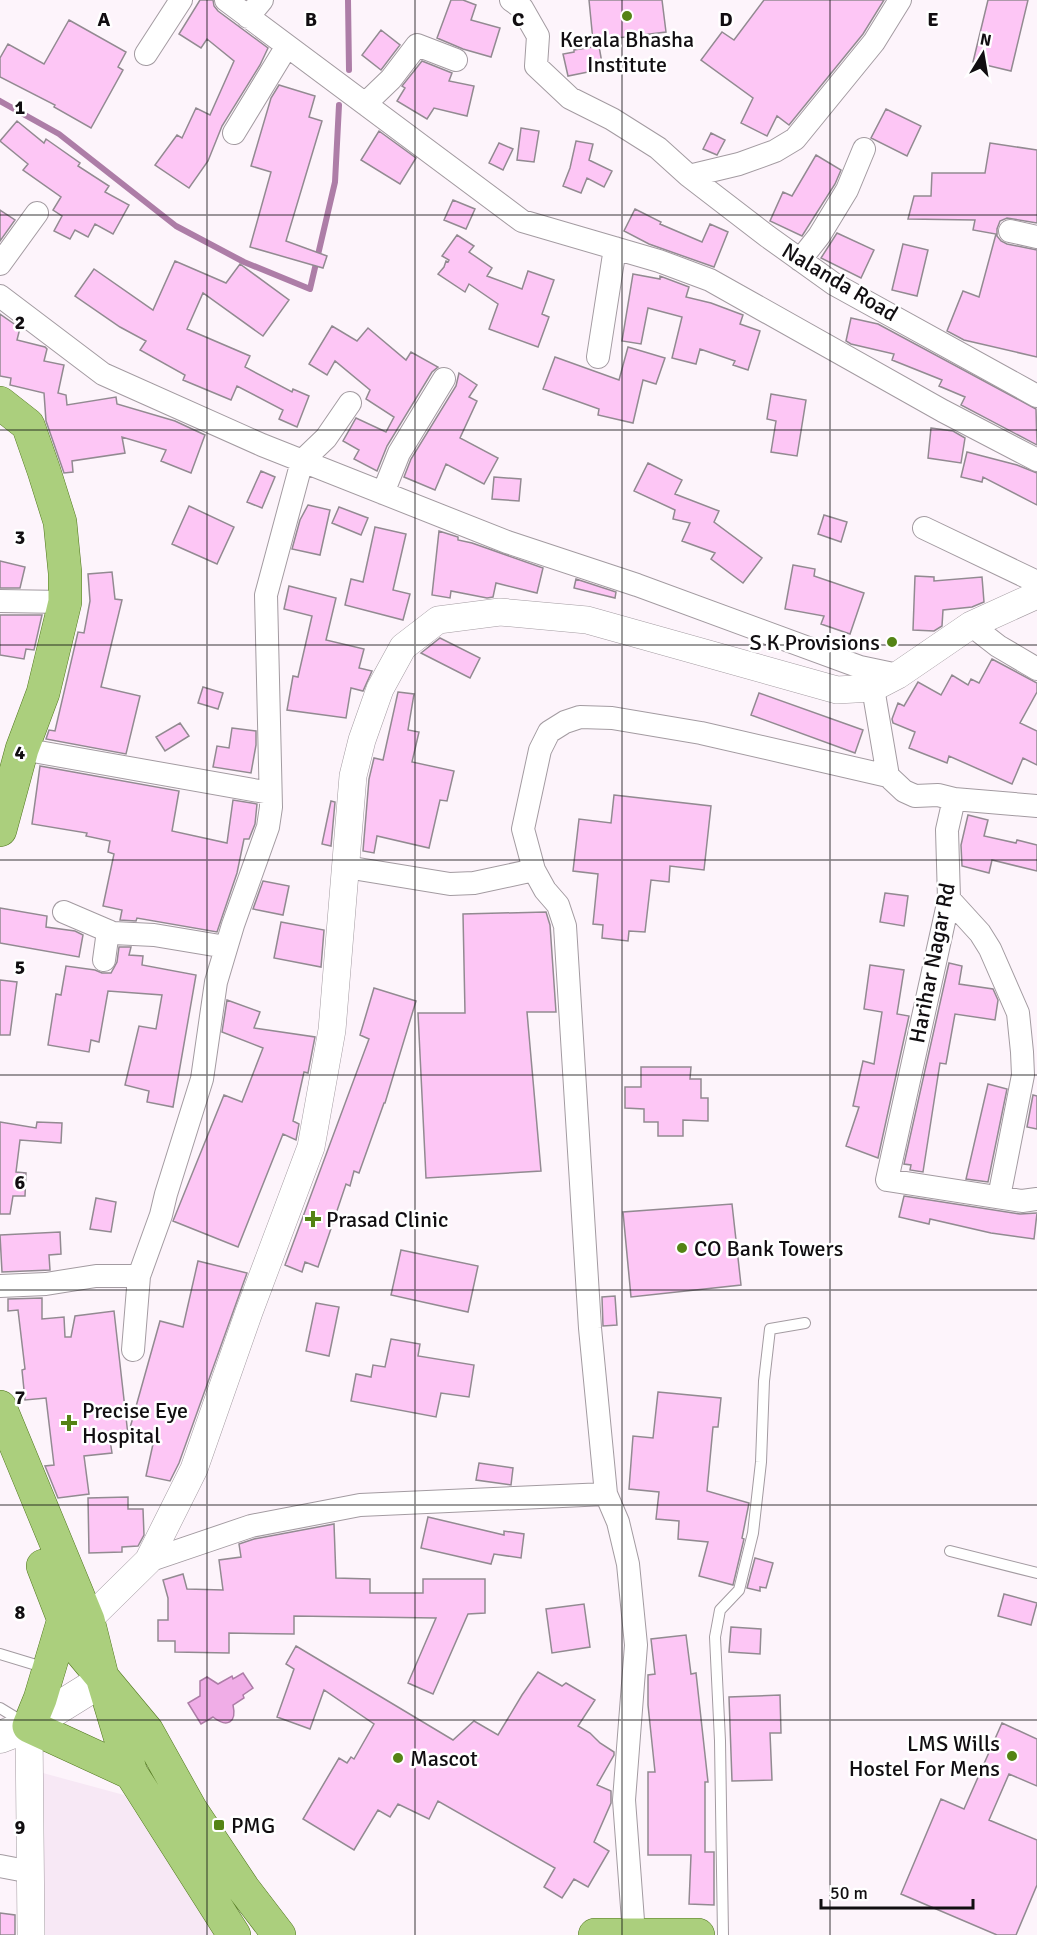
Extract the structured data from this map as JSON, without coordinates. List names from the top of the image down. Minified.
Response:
{"streets":{"street":["Nalanda Road","Harihar Nagar Rd"]},"places":{"other":["Kerala Bhasha Institute","S K Provisions","CO Bank Towers","LMS Wills Hostel For Mens","Mascot"],"health":["Prasad Clinic","Precise Eye Hospital"],"transit":["PMG"]},"scale_bar":"50 m","north":"top","grid":{"columns":["A","B","C","D","E"],"rows":["1","2","3","4","5","6","7","8","9"]}}
